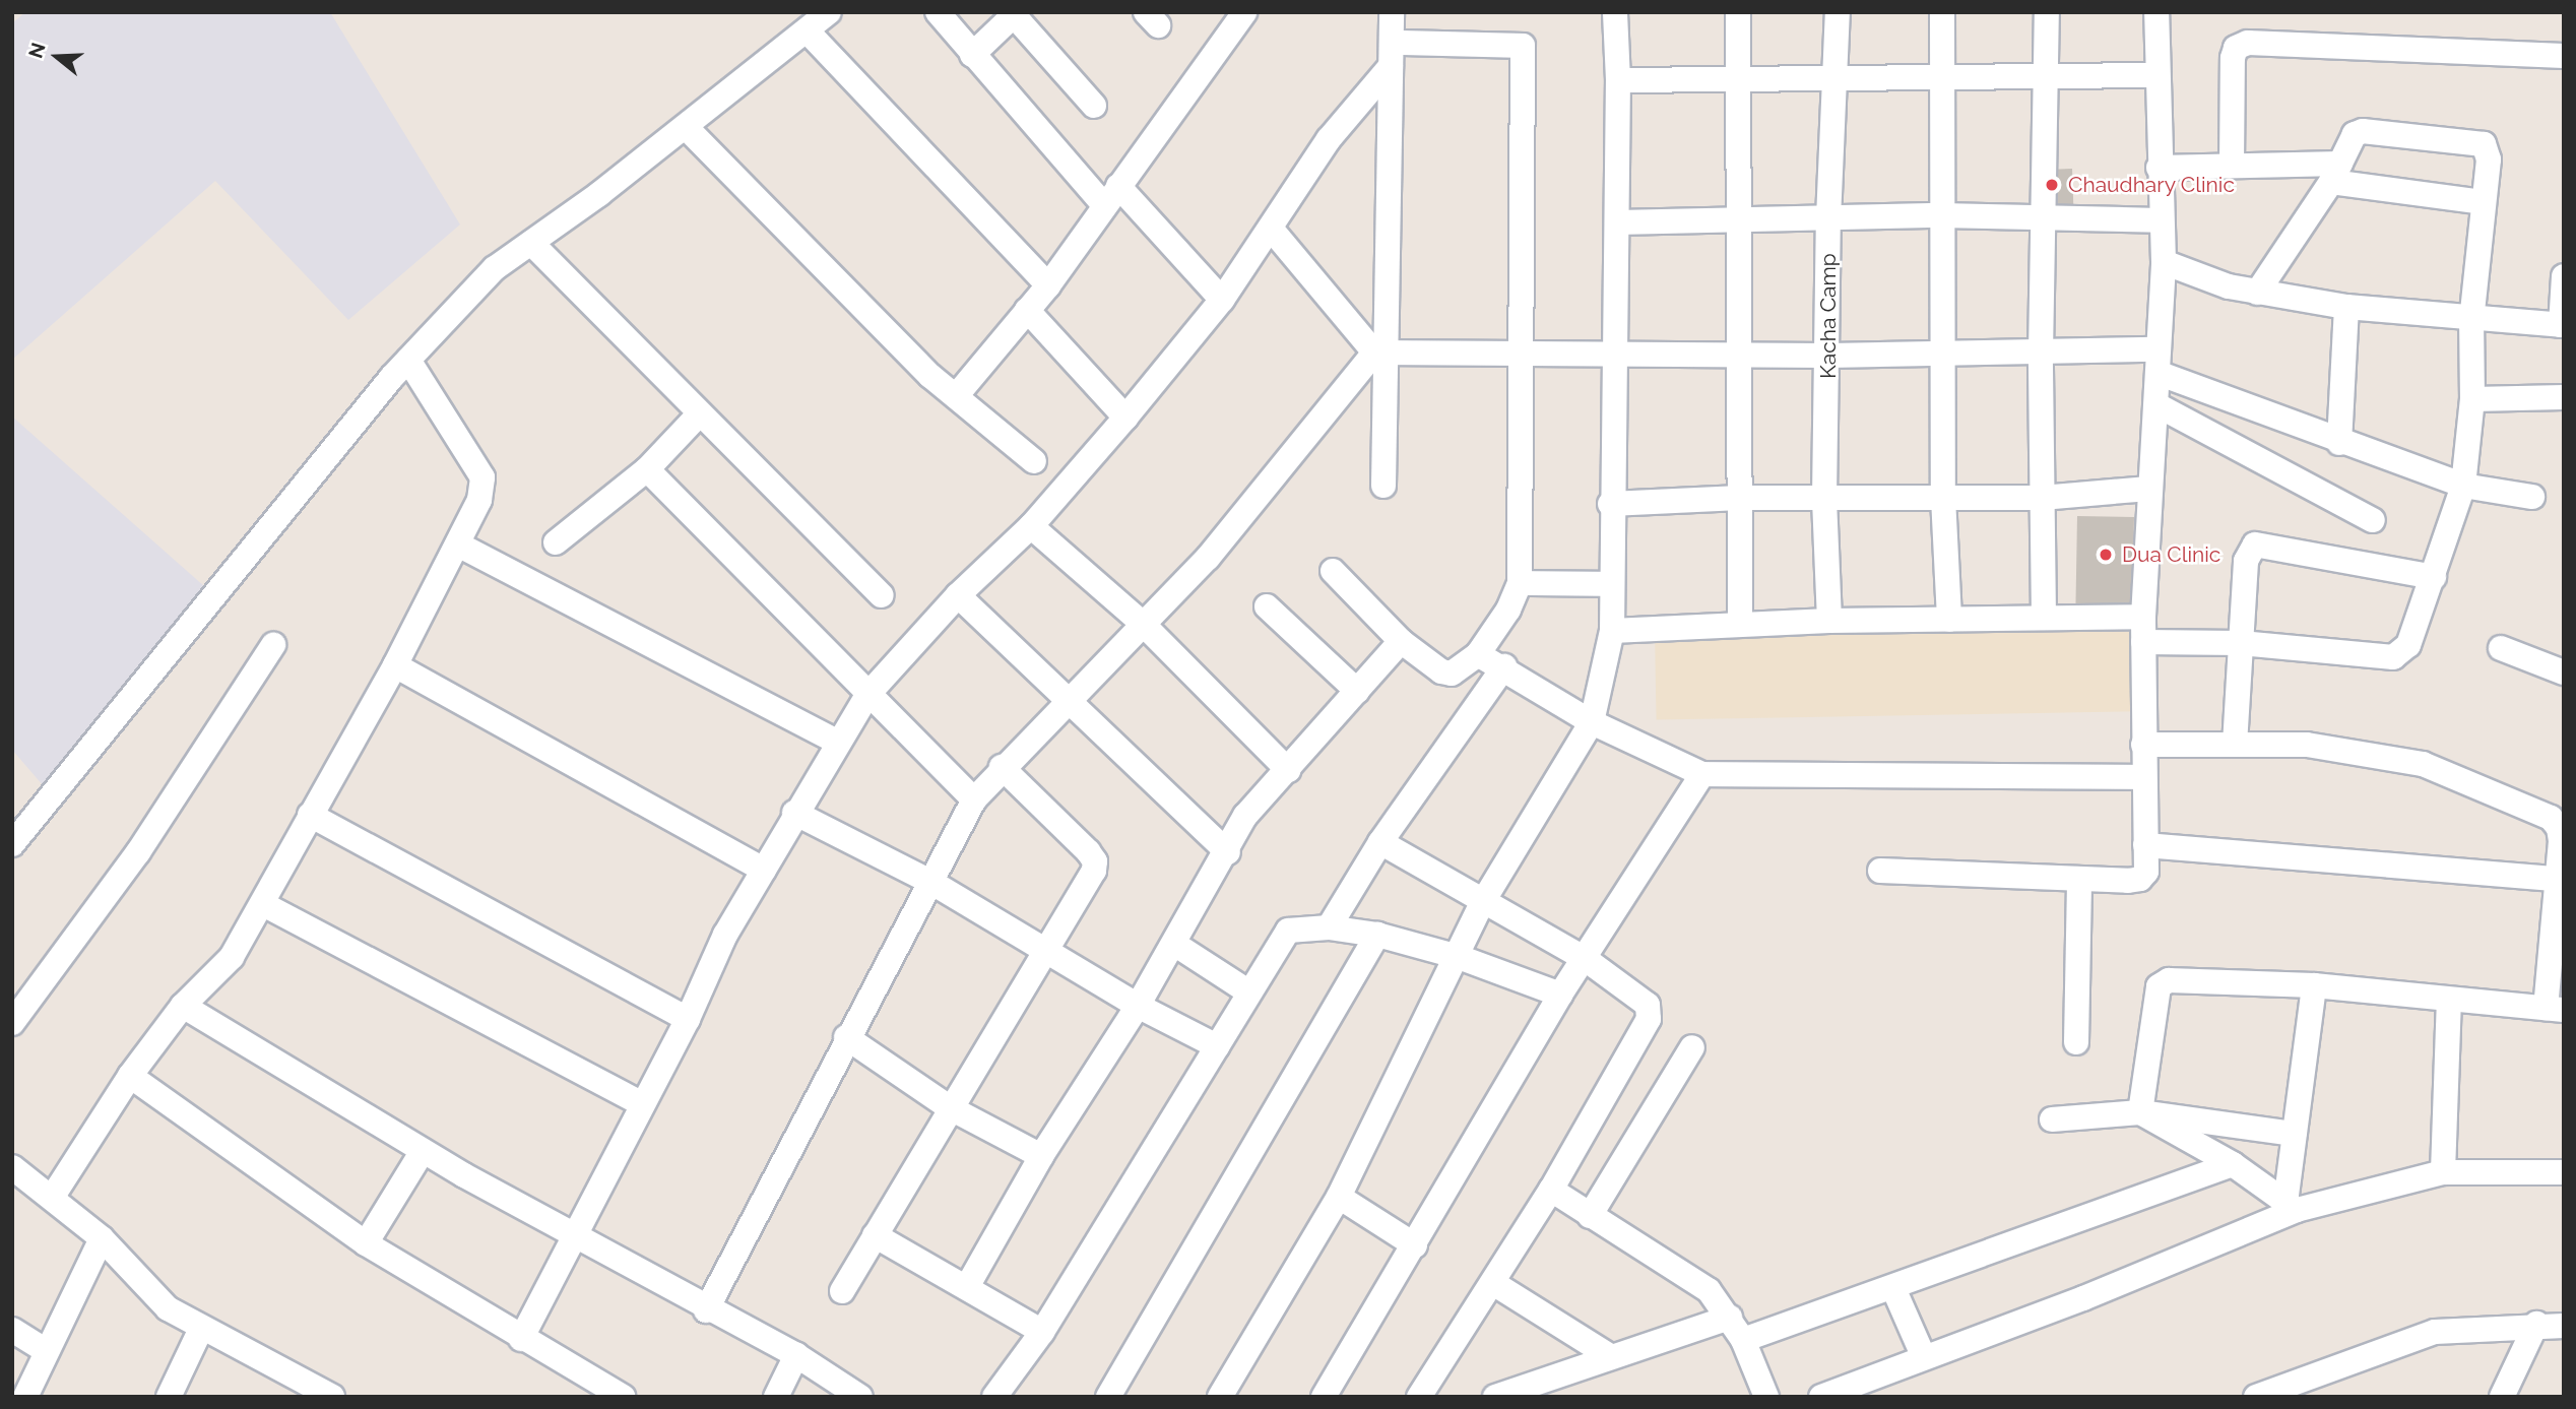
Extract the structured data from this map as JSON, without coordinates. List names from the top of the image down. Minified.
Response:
{"streets":{"street":["Kacha Camp"]},"places":["Chaudhary Clinic","Dua Clinic"],"north":"left"}
